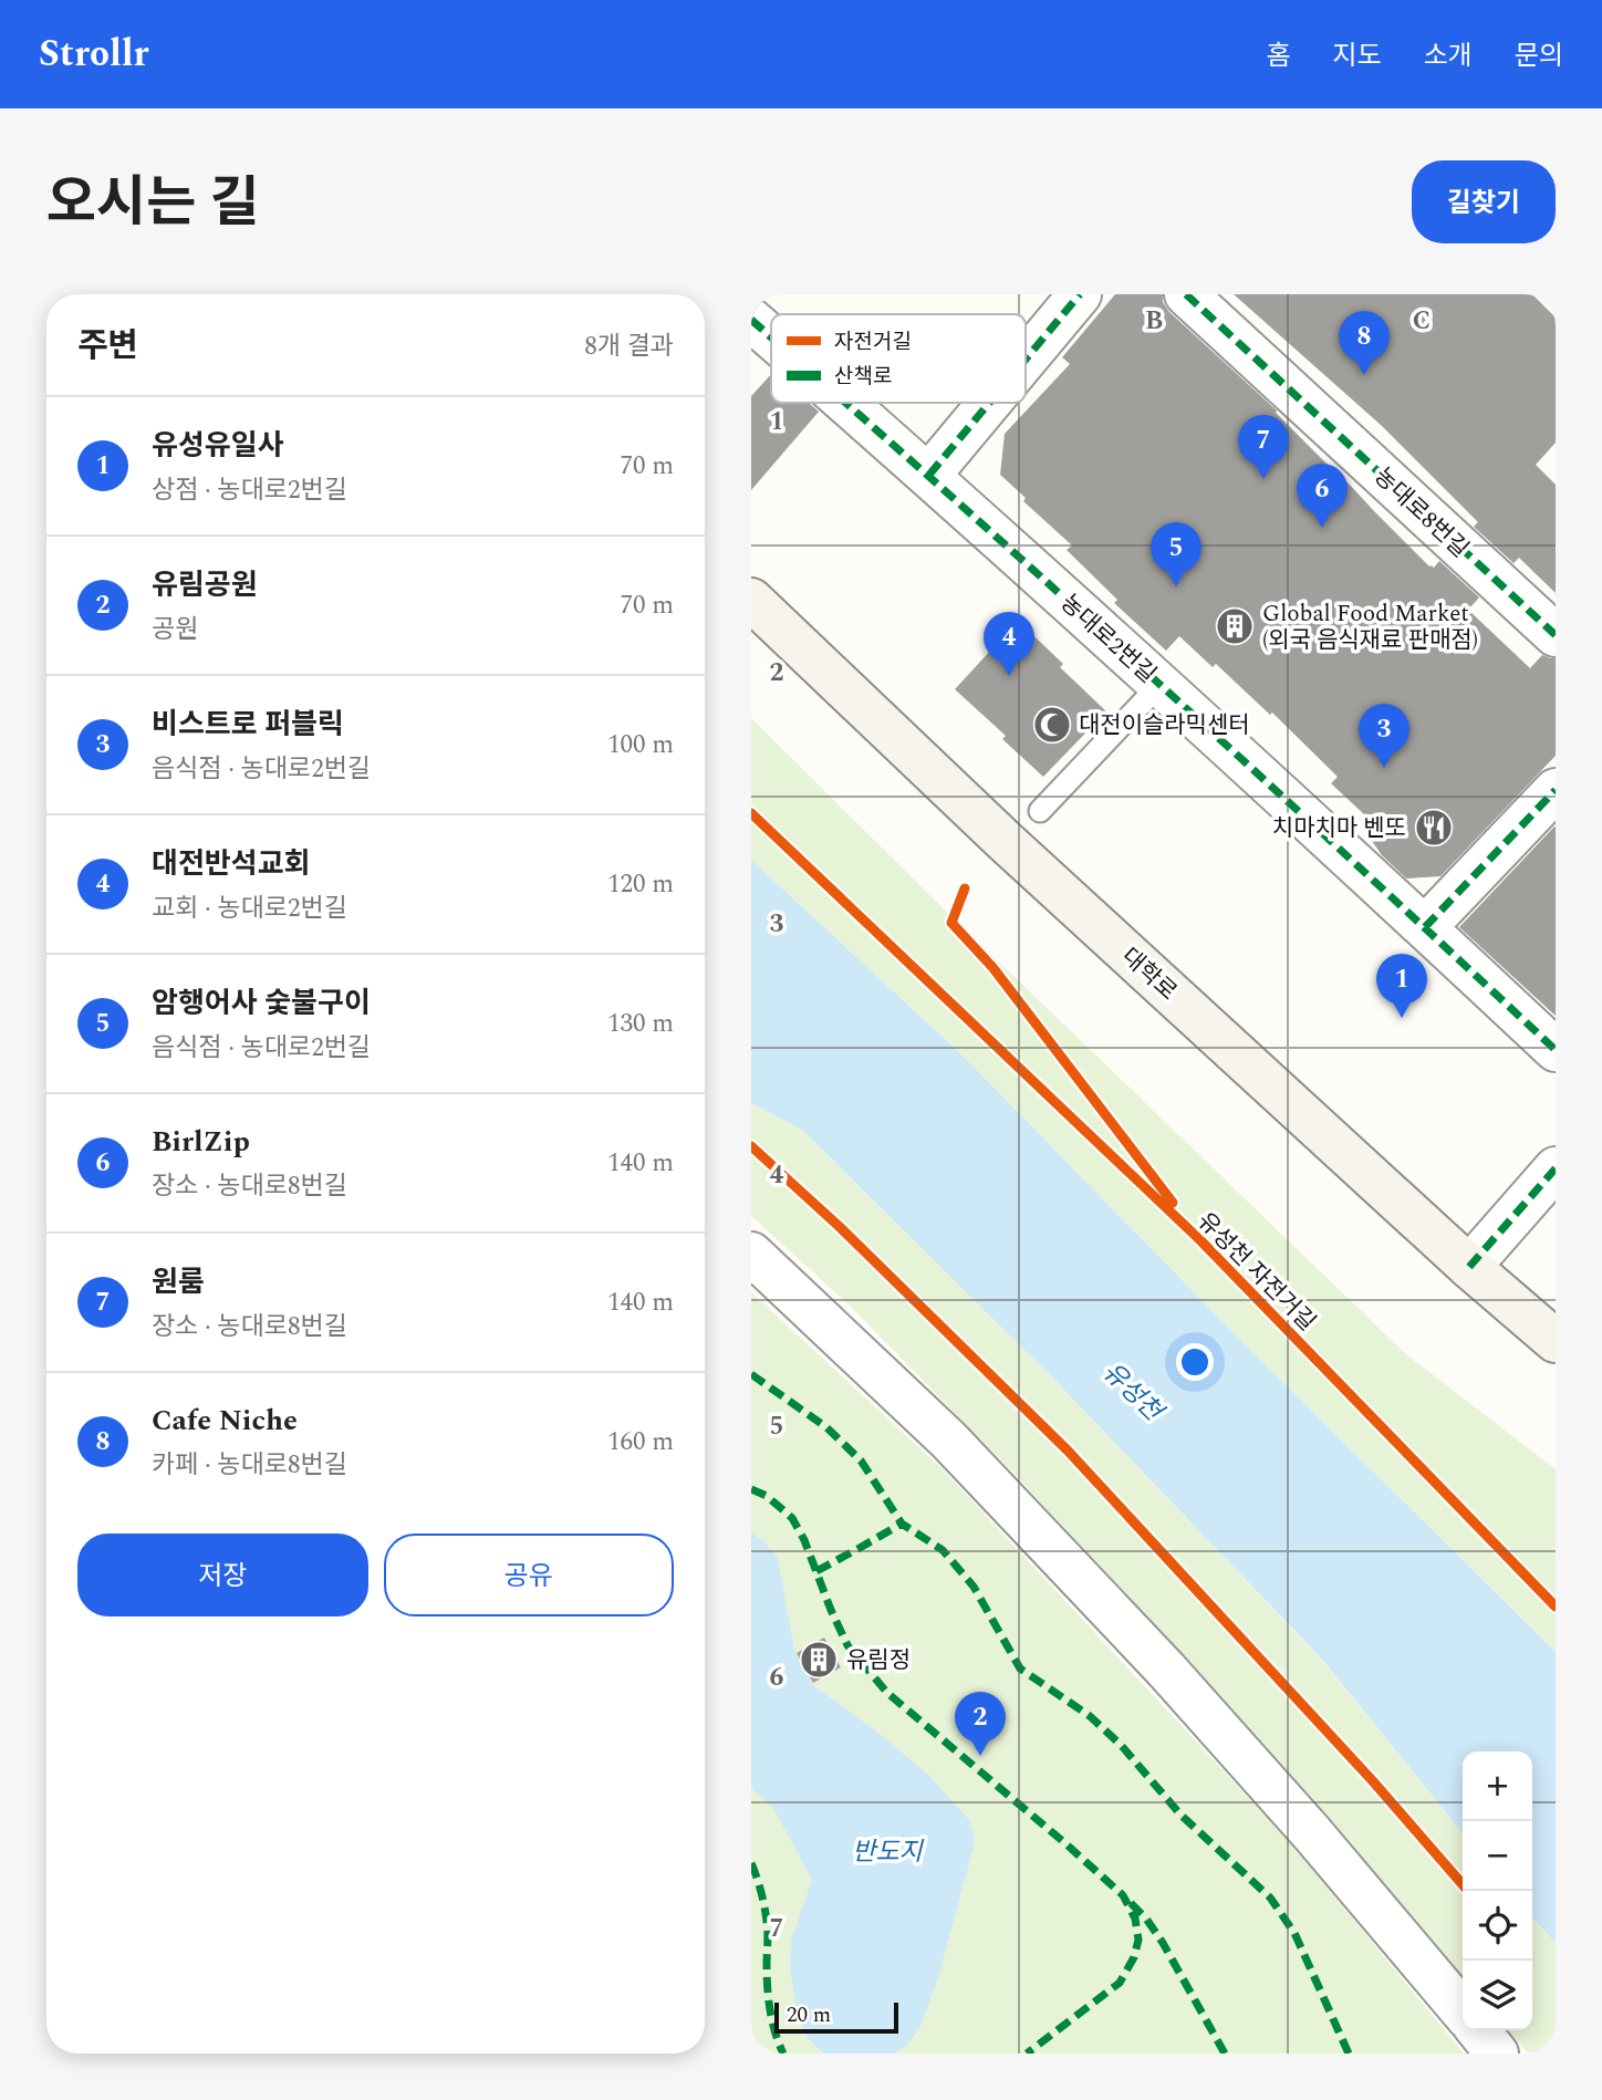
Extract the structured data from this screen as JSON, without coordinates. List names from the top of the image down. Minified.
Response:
{"streets":{"main road":["대학로"],"street":["농대로8번길","농대로2번길"],"cycle path":["유성천 자전거길"]},"water":["유성천","반도지"],"places":{"building":["Global Food Market (외국 음식재료 판매점)","유림정"],"mosque":["대전이슬라믹센터"],"restaurant":["치마치마 벤또"]},"legend":["자전거길","산책로"],"scale_bar":"20 m","page":{"header":"Strollr","nav":["홈","지도","소개","문의"],"title":"오시는 길","buttons":["길찾기",["저장","공유"]],"heading":["주변","8개 결과"],"pins":["8","7","6","5","4","3","1","2"],"list":[{"mark":"1","name":"유성유일사","note":"상점 · 농대로2번길","value":"70 m"},{"mark":"2","name":"유림공원","note":"공원","value":"70 m"},{"mark":"3","name":"비스트로 퍼블릭","note":"음식점 · 농대로2번길","value":"100 m"},{"mark":"4","name":"대전반석교회","note":"교회 · 농대로2번길","value":"120 m"},{"mark":"5","name":"암행어사 숯불구이","note":"음식점 · 농대로2번길","value":"130 m"},{"mark":"6","name":"BirlZip","note":"장소 · 농대로8번길","value":"140 m"},{"mark":"7","name":"원룸","note":"장소 · 농대로8번길","value":"140 m"},{"mark":"8","name":"Cafe Niche","note":"카페 · 농대로8번길","value":"160 m"}],"map_buttons":["+","−"],"scale":"20 m"},"grid":{"columns":["B","C"],"rows":["1","2","3","4","5","6","7"]}}
